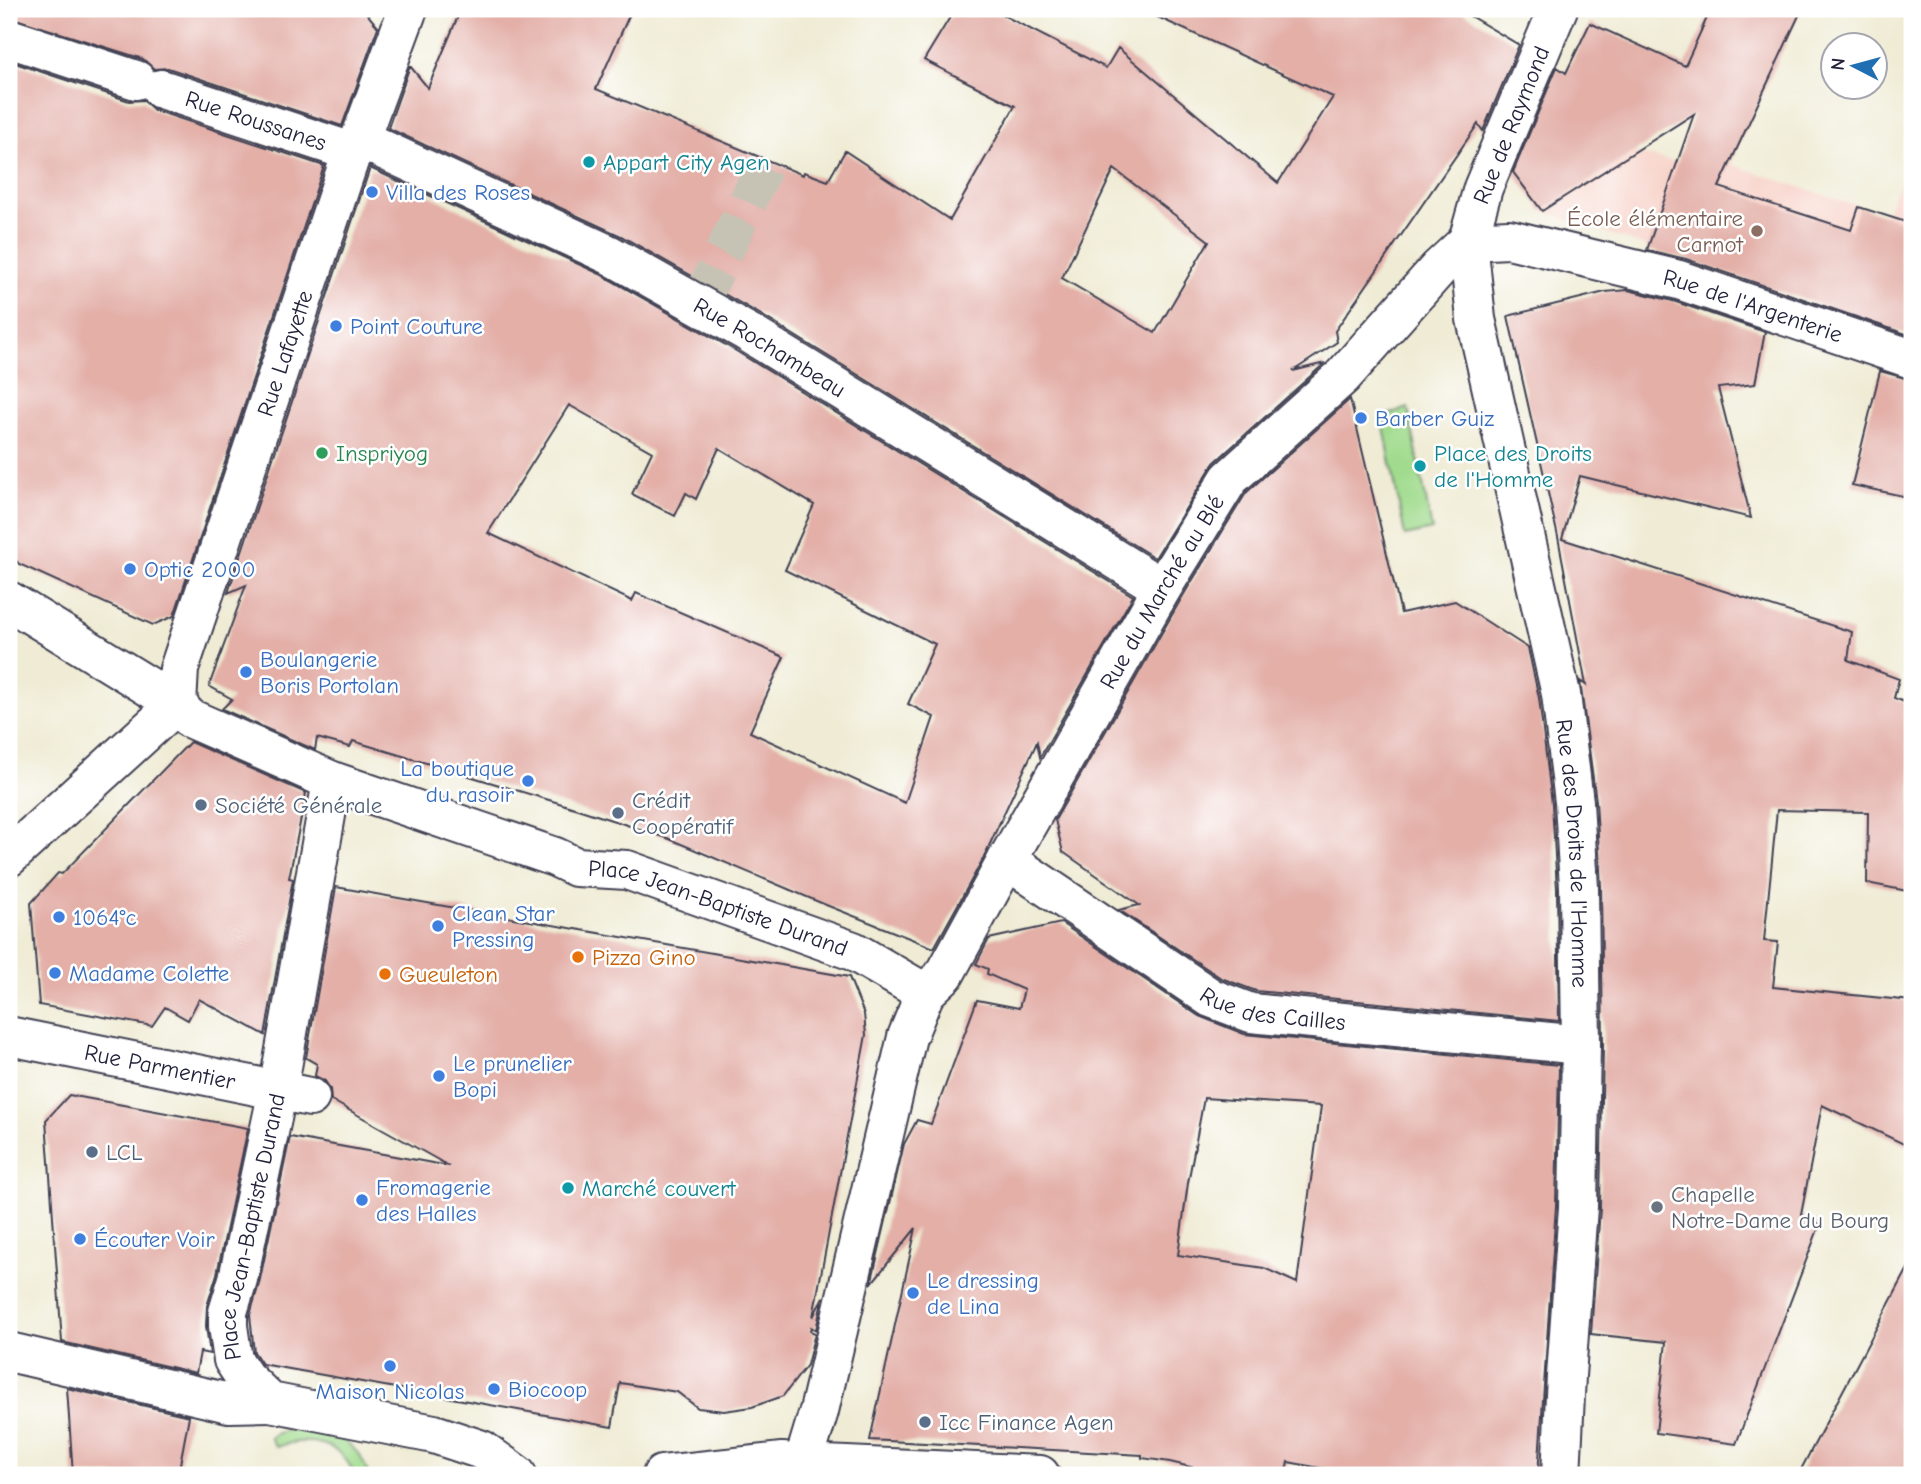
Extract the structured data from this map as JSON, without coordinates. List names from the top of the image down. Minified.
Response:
{"streets":{"street":["Rue Roussanes","Rue de Raymond","Rue de l'Argenterie","Rue Rochambeau","Rue Lafayette","Rue du Marché au Blé","Rue des Droits de l'Homme","Place Jean-Baptiste Durand","Rue des Cailles","Rue Parmentier"]},"crossings":[["Rue Roussanes","Rue Rochambeau"],["Rue Roussanes","Rue Lafayette"],["Rue de Raymond","Rue de l'Argenterie"],["Rue de Raymond","Rue du Marché au Blé"],["Rue de Raymond","Rue des Droits de l'Homme"],["Rue de l'Argenterie","Rue du Marché au Blé"],["Rue de l'Argenterie","Rue des Droits de l'Homme"],["Rue Rochambeau","Rue Lafayette"],["Rue Rochambeau","Rue du Marché au Blé"],["Rue du Marché au Blé","Rue des Droits de l'Homme"],["Rue du Marché au Blé","Place Jean-Baptiste Durand"],["Rue du Marché au Blé","Rue des Cailles"],["Rue des Droits de l'Homme","Rue des Cailles"],["Place Jean-Baptiste Durand","Rue Parmentier"]],"places":["Appart City Agen","Villa des Roses","École élémentaire Carnot","Point Couture","Barber Guiz","Inspriyog","Place des Droits de l'Homme","Optic 2000","Boulangerie Boris Portolan","La boutique du rasoir","Société Générale","Crédit Coopératif","1064°c","Clean Star Pressing","Pizza Gino","Madame Colette","Gueuleton","Le prunelier Bopi","LCL","Marché couvert","Fromagerie des Halles","Chapelle Notre-Dame du Bourg","Écouter Voir","Le dressing de Lina","Maison Nicolas","Biocoop","Icc Finance Agen"],"north":"left"}
